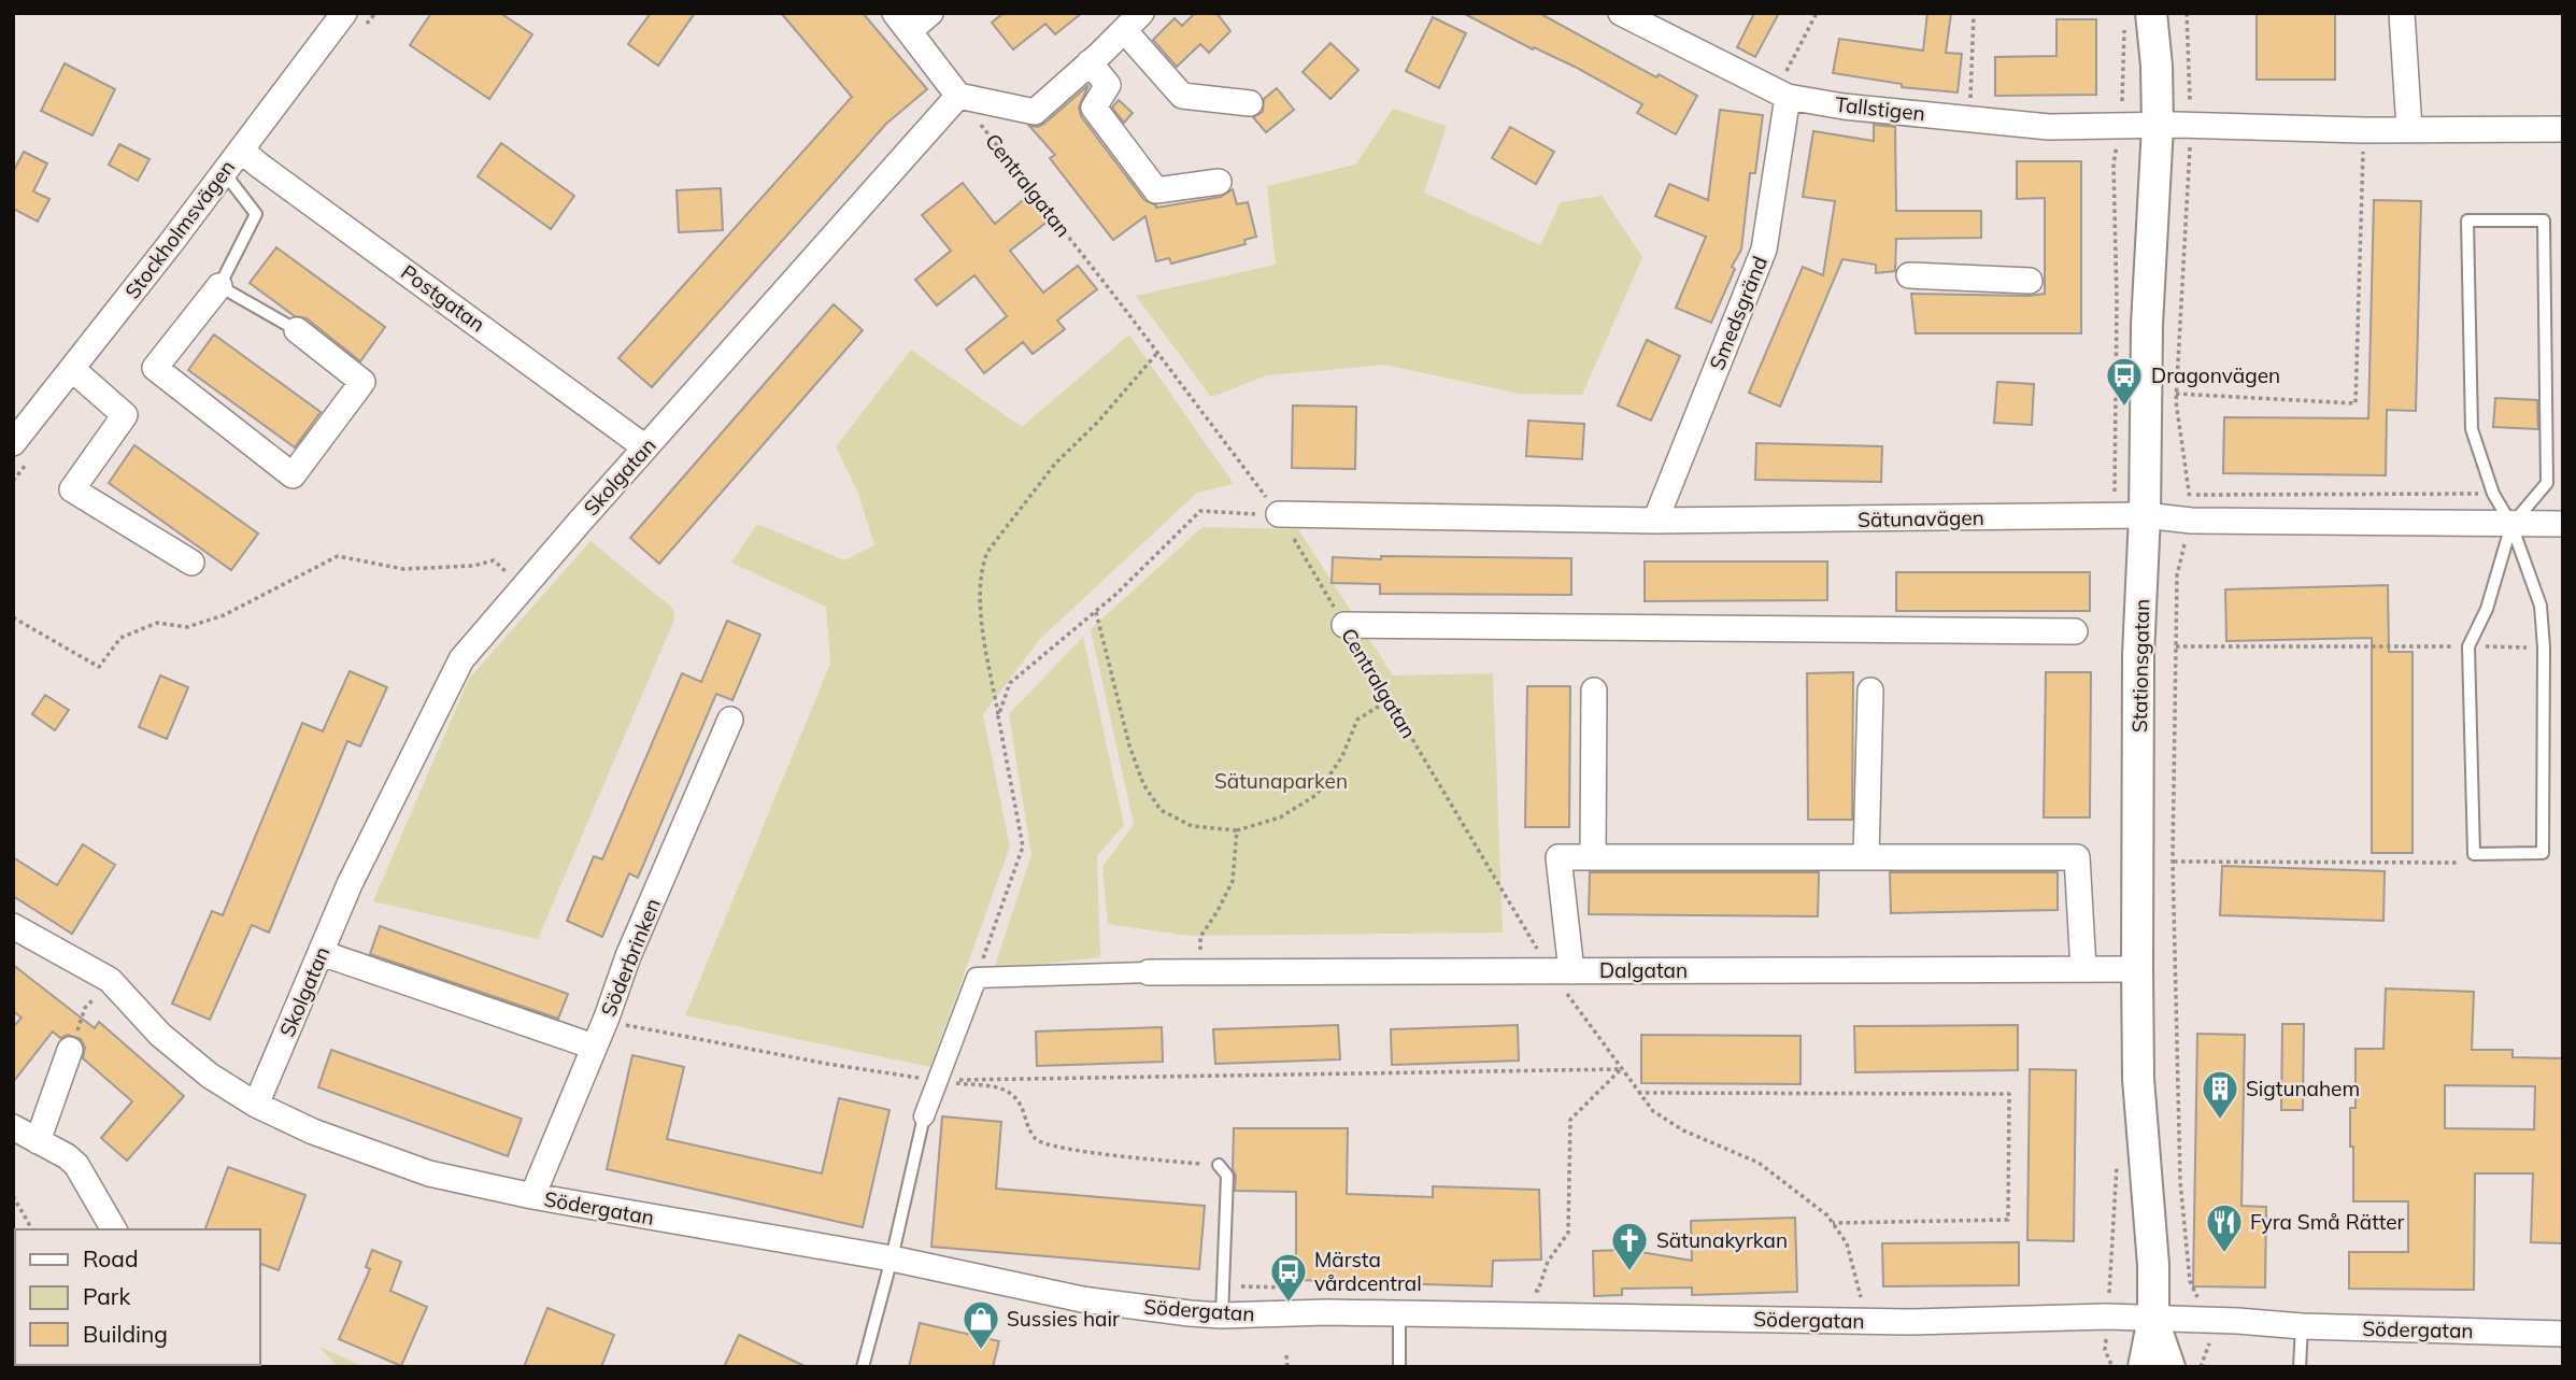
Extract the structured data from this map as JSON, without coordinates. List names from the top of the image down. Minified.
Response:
{"streets":{"street":["Tallstigen","Stockholmsvägen","Postgatan","Smedsgränd","Skolgatan","Sätunavägen","Stationsgatan","Söderbrinken","Dalgatan","Södergatan"],"path":["Centralgatan"]},"crossings":[["Tallstigen","Smedsgränd"],["Tallstigen","Stationsgatan"],["Centralgatan","Skolgatan"],["Centralgatan","Sätunavägen"],["Centralgatan","Dalgatan"],["Centralgatan","Södergatan"],["Stockholmsvägen","Postgatan"],["Postgatan","Skolgatan"],["Smedsgränd","Sätunavägen"],["Skolgatan","Södergatan"],["Sätunavägen","Stationsgatan"],["Stationsgatan","Dalgatan"],["Stationsgatan","Södergatan"],["Söderbrinken","Södergatan"]],"parks":["Sätunaparken"],"places":{"bus stop":["Dragonvägen","Märsta vårdcentral"],"building":["Sigtunahem"],"restaurant":["Fyra Små Rätter"],"church":["Sätunakyrkan"],"shop":["Sussies hair"]},"legend":["Road","Park","Building"]}
